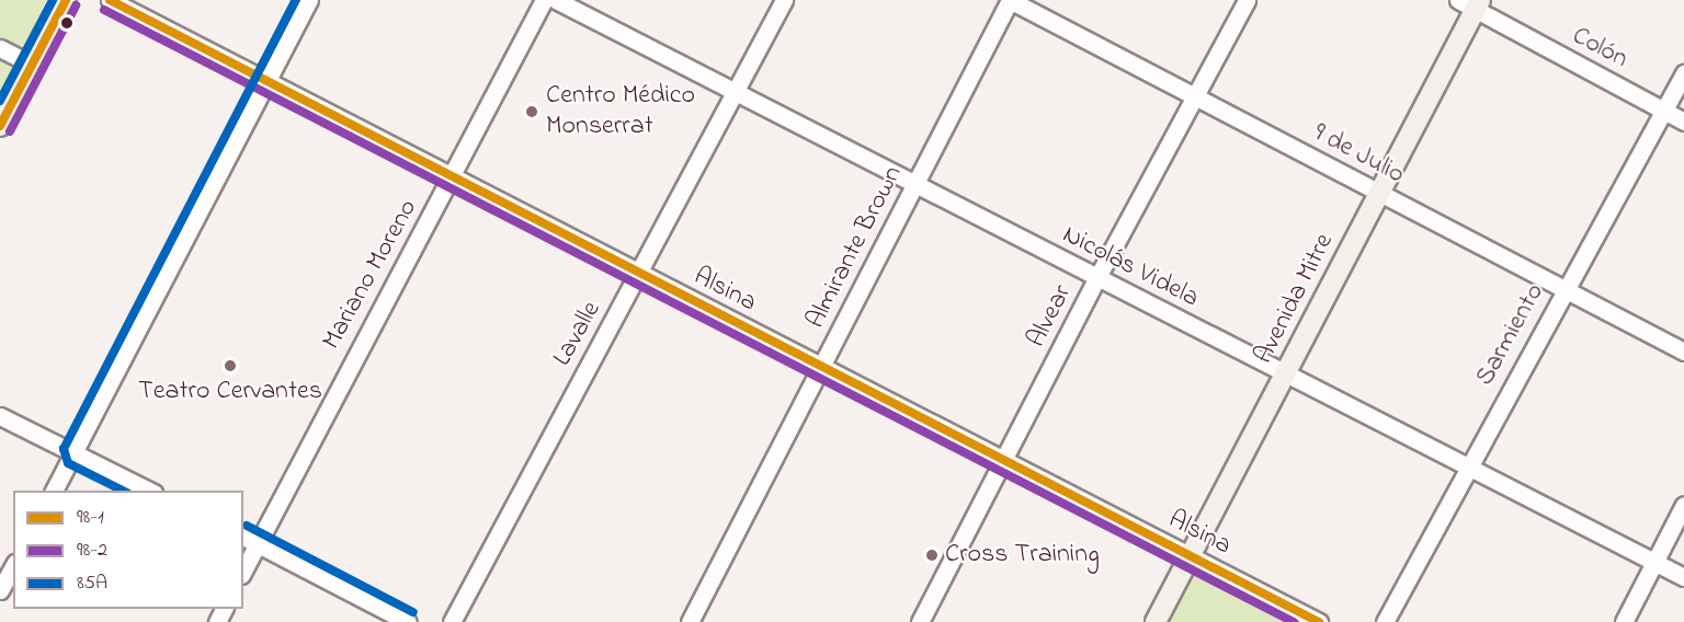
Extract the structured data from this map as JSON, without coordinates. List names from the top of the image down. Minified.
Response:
{"streets":{"main road":["Avenida Mitre"],"street":["Colón","9 de Julio","Almirante Brown","Nicolás Videla","Mariano Moreno","Alsina","Alvear","Lavalle","Sarmiento"]},"crossings":[["Colón","Avenida Mitre"],["Colón","Sarmiento"],["9 de Julio","Almirante Brown"],["9 de Julio","Avenida Mitre"],["9 de Julio","Alvear"],["9 de Julio","Sarmiento"],["Almirante Brown","Nicolás Videla"],["Almirante Brown","Alsina"],["Nicolás Videla","Avenida Mitre"],["Nicolás Videla","Alvear"],["Nicolás Videla","Lavalle"],["Nicolás Videla","Sarmiento"],["Mariano Moreno","Alsina"],["Alsina","Avenida Mitre"],["Alsina","Alvear"],["Alsina","Lavalle"]],"places":["Centro Médico Monserrat","Teatro Cervantes","Cross Training"],"lines":["transit line 98-1","transit line 85A","transit line 98-2"],"legend":["98-1","98-2","85A"]}
